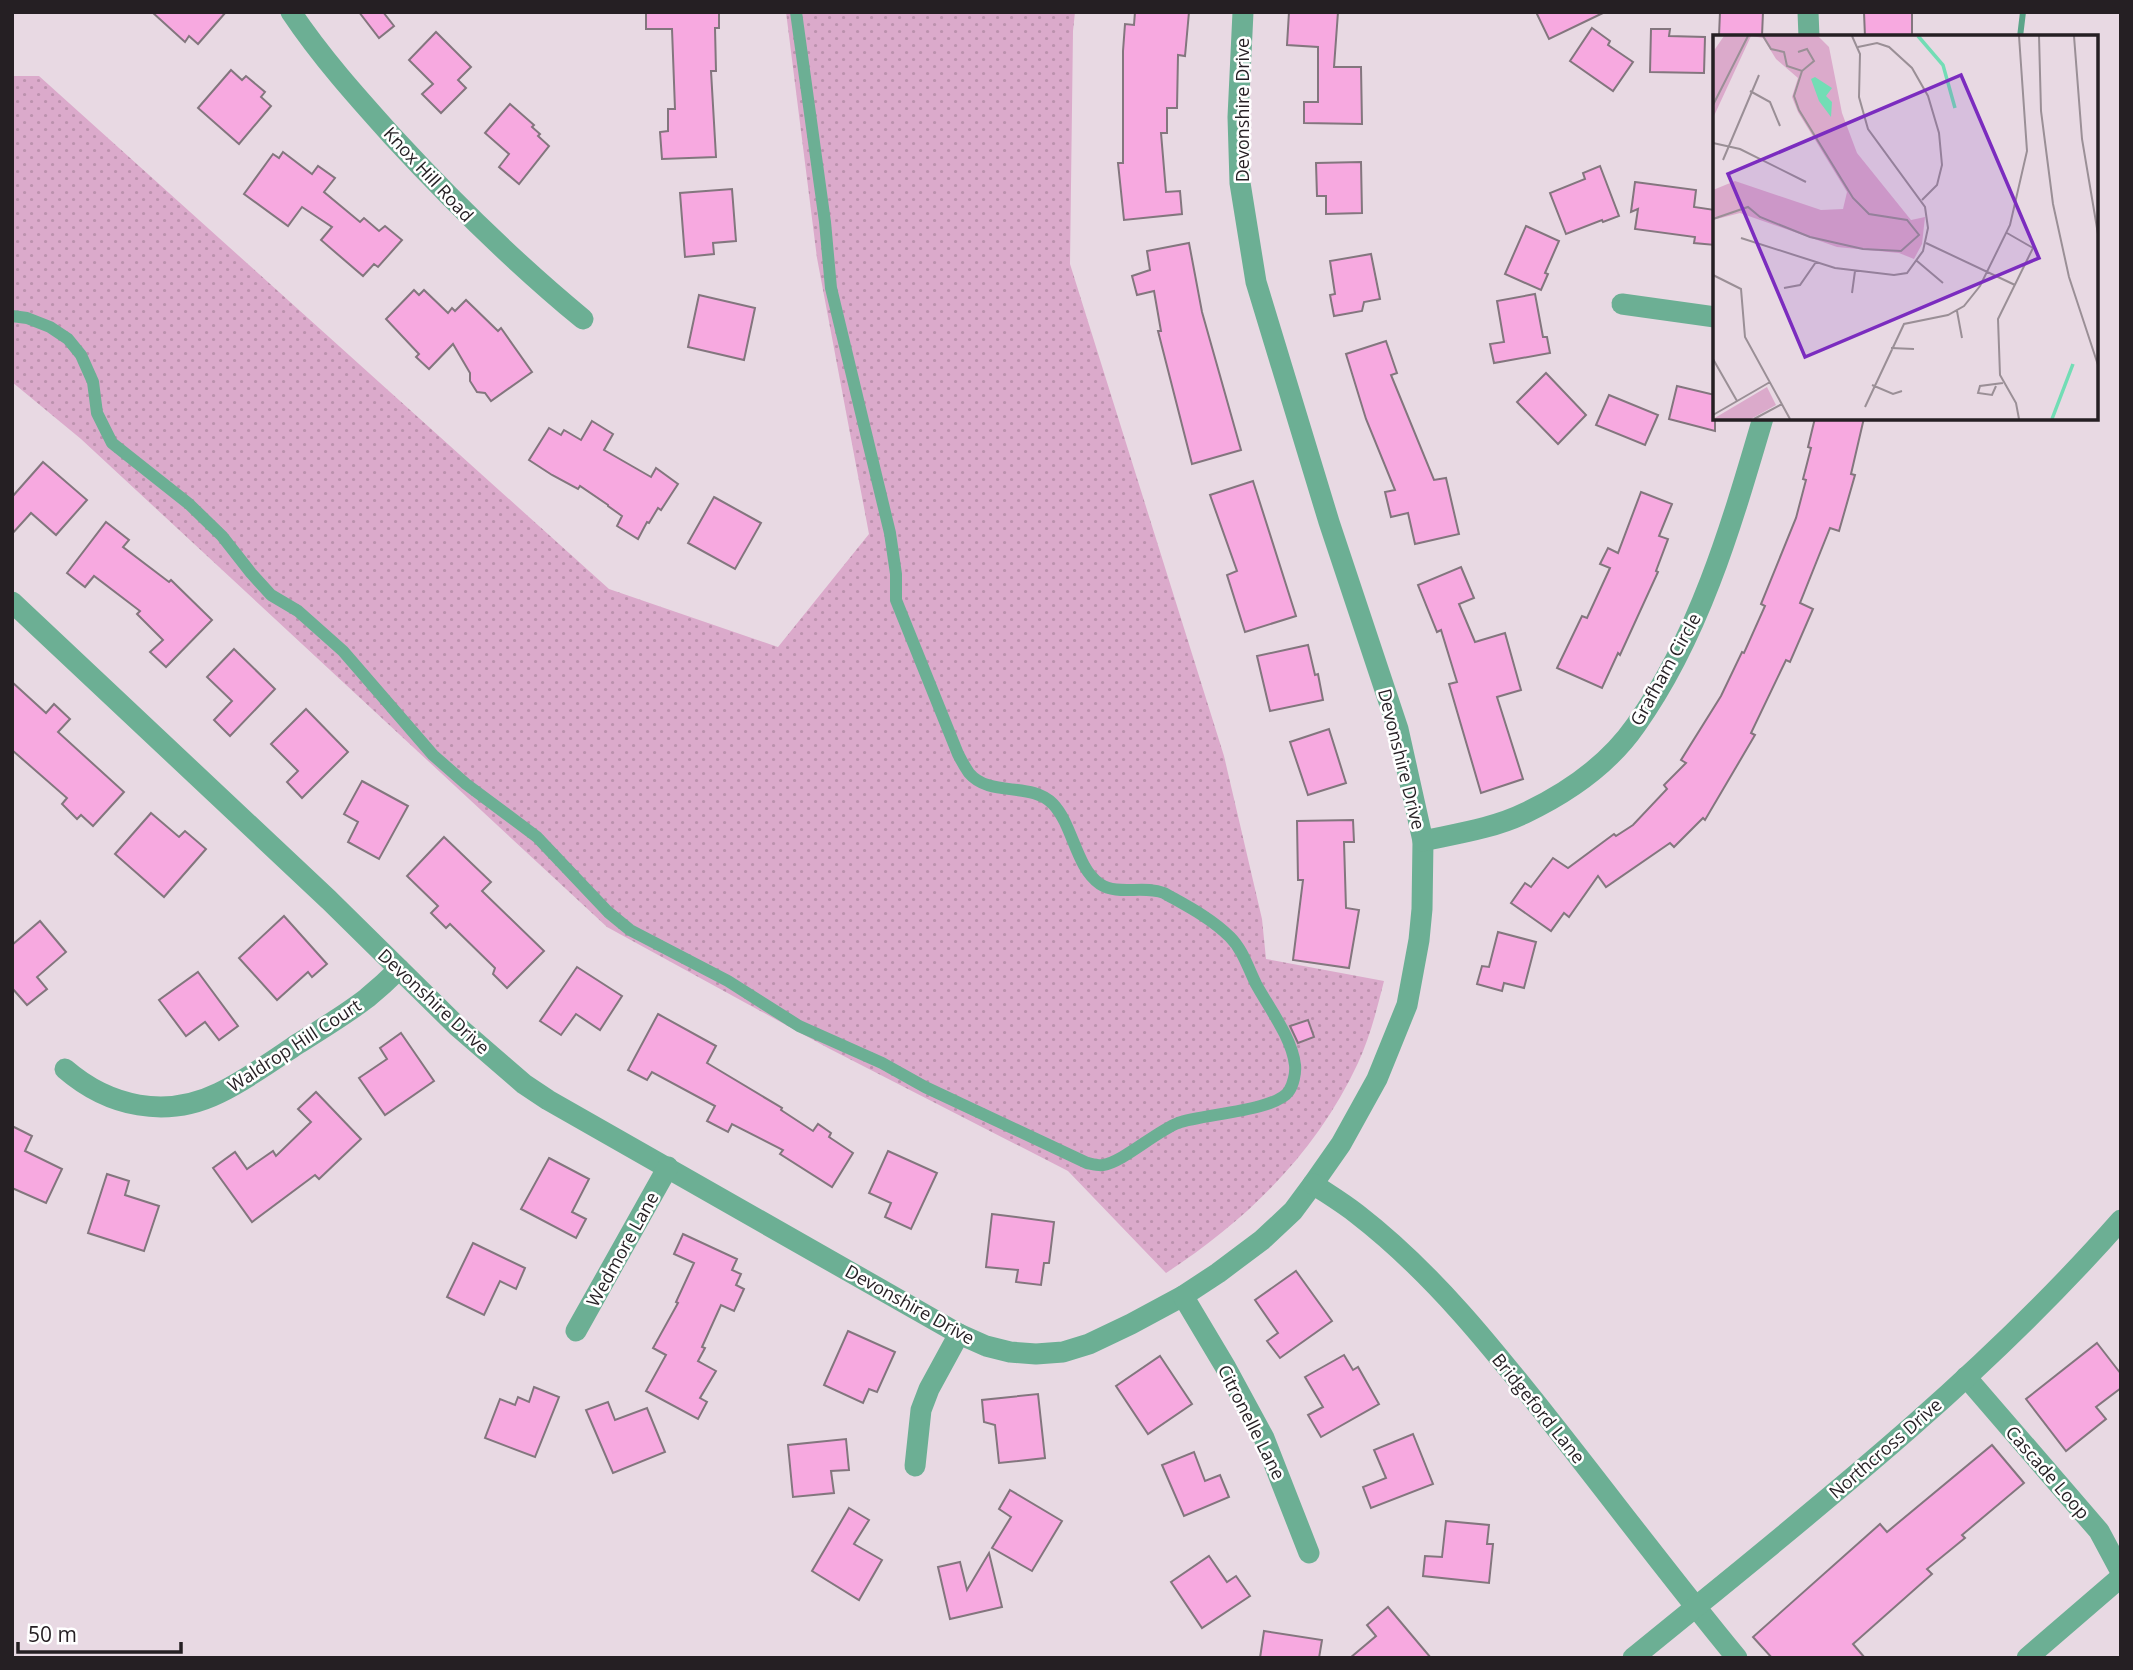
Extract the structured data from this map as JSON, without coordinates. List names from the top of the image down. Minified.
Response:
{"streets":{"street":["Devonshire Drive","Knox Hill Road","Grafham Circle","Waldrop Hill Court","Wedmore Lane","Bridgeford Lane","Citronelle Lane","Northcross Drive","Cascade Loop"]},"crossings":[["Devonshire Drive","Grafham Circle"],["Devonshire Drive","Waldrop Hill Court"],["Devonshire Drive","Wedmore Lane"],["Devonshire Drive","Bridgeford Lane"],["Devonshire Drive","Citronelle Lane"],["Bridgeford Lane","Northcross Drive"],["Northcross Drive","Cascade Loop"]],"scale_bar":"50 m"}
